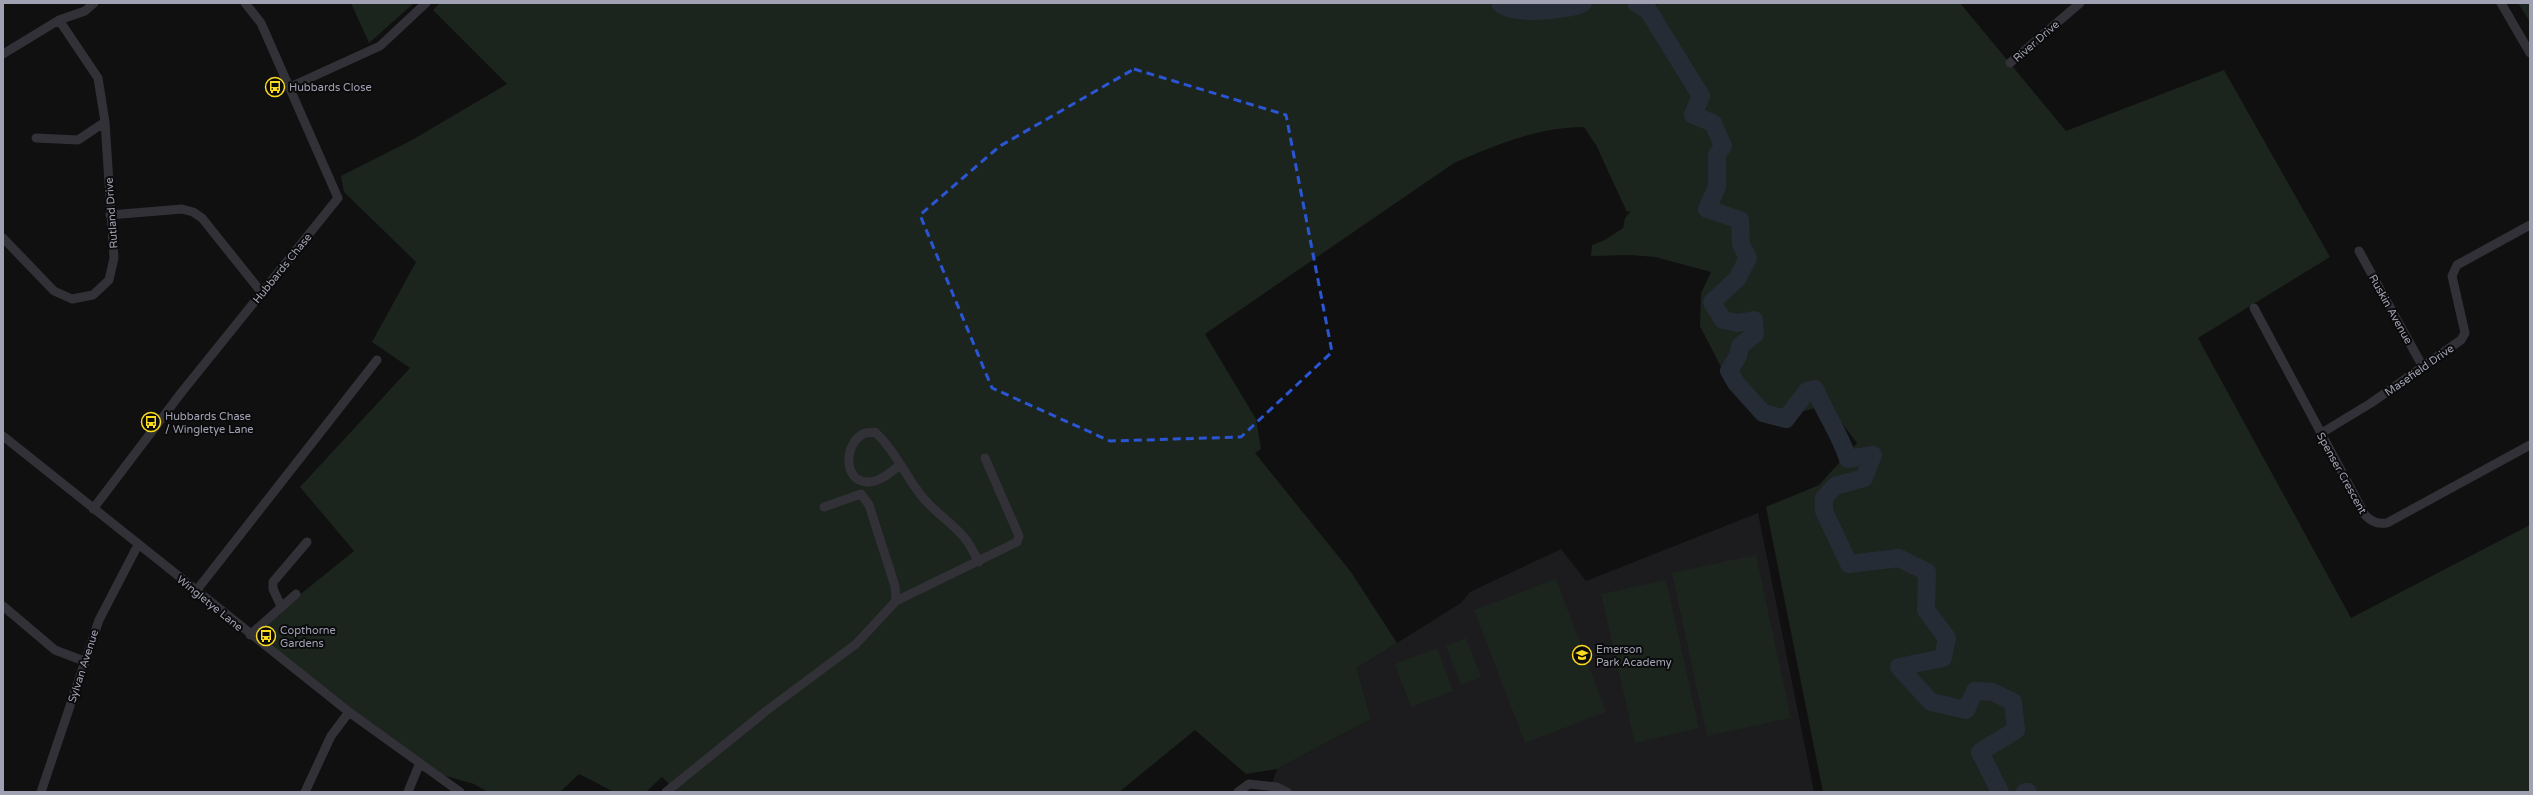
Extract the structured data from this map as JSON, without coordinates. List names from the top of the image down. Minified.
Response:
{"streets":{"street":["River Drive","Rutland Drive","Hubbards Chase","Ruskin Avenue","Masefield Drive","Spenser Crescent","Wingletye Lane","Sylvan Avenue"]},"crossings":[["Hubbards Chase","Wingletye Lane"],["Ruskin Avenue","Masefield Drive"],["Masefield Drive","Spenser Crescent"],["Wingletye Lane","Sylvan Avenue"]],"places":{"bus stop":["Hubbards Close","Hubbards Chase / Wingletye Lane","Copthorne Gardens"],"school or university":["Emerson Park Academy"]}}
